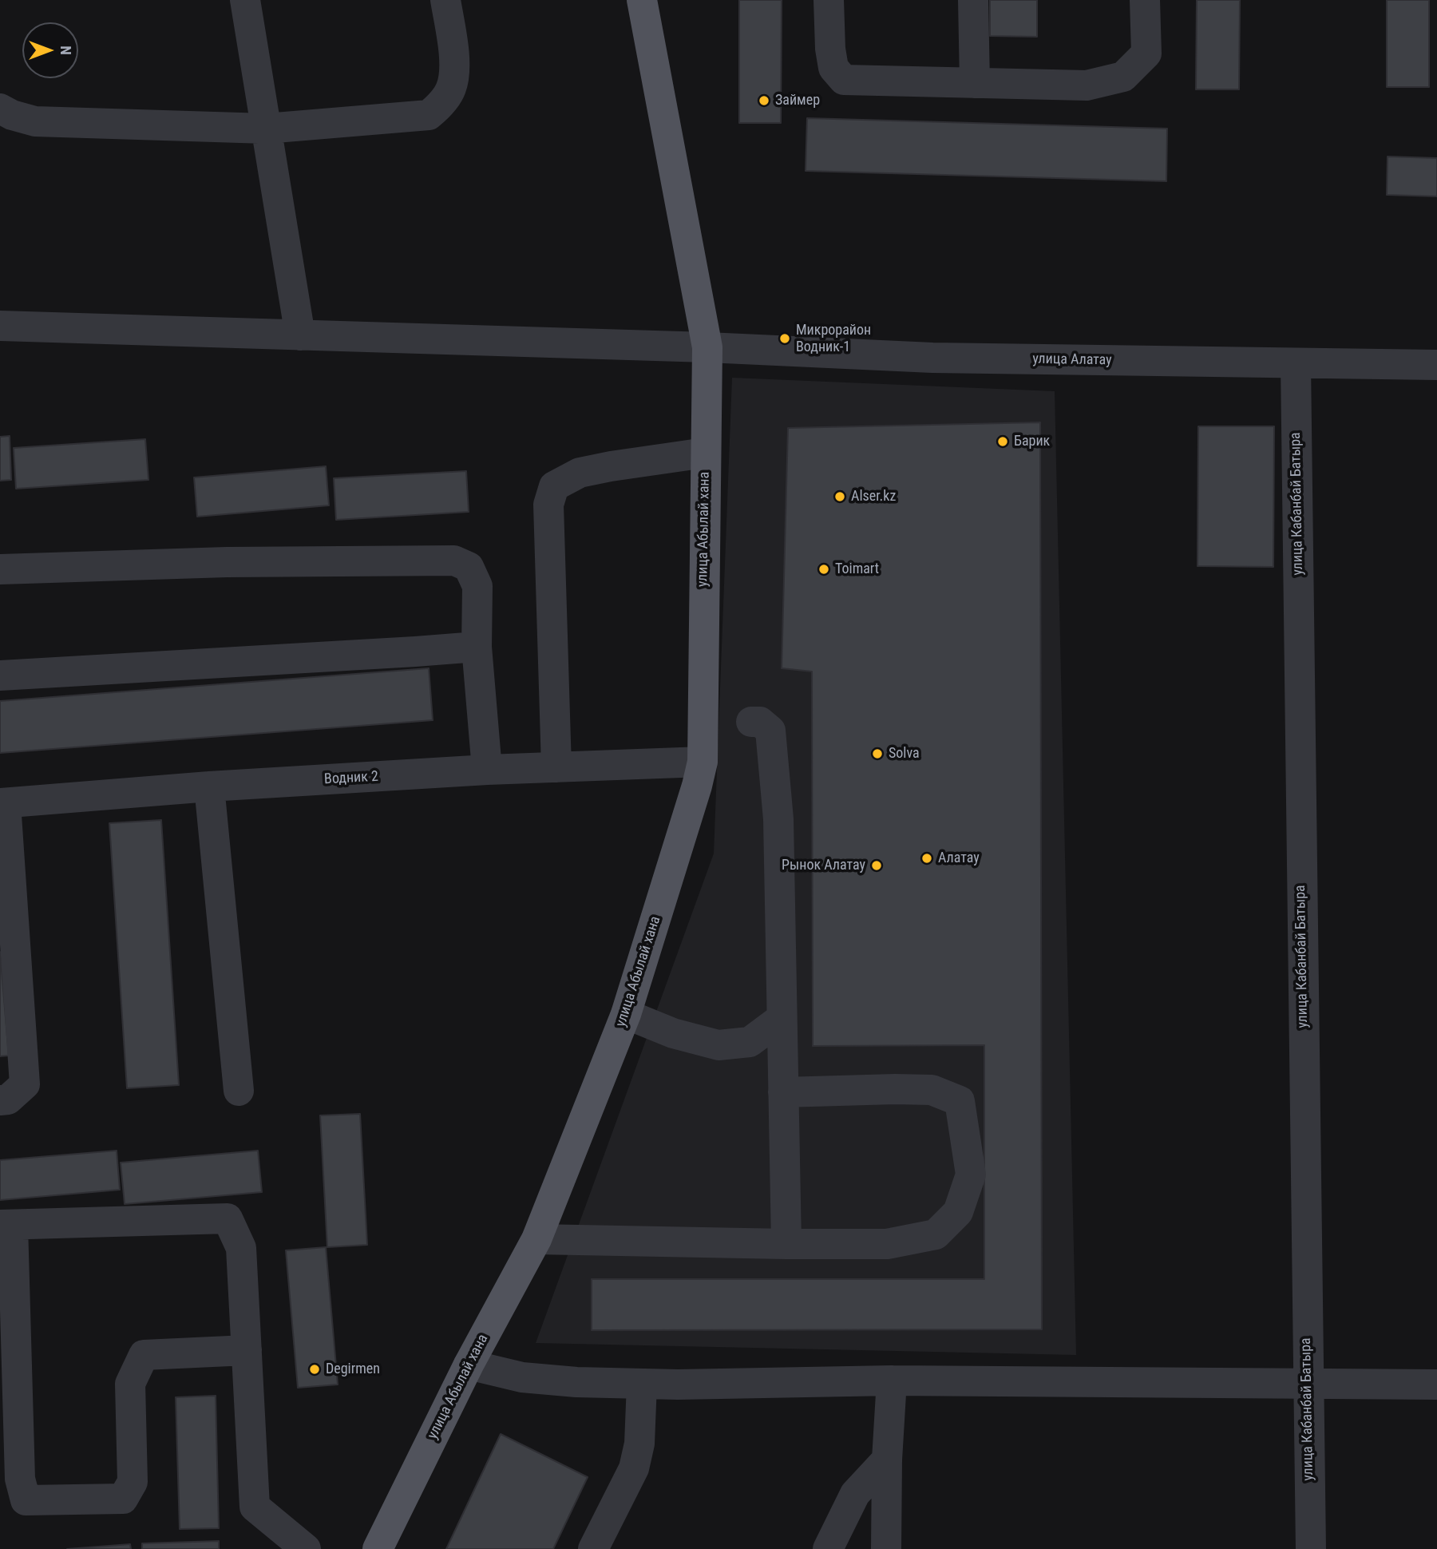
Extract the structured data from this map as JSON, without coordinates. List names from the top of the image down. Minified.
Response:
{"streets":{"main road":["улица Абылай хана"],"street":["улица Алатау","улица Кабанбай Батыра","Водник 2"]},"crossings":[["улица Алатау","улица Кабанбай Батыра"],["улица Алатау","улица Абылай хана"],["улица Абылай хана","Водник 2"]],"places":["Займер","Микрорайон Водник-1","Барик","Alser.kz","Toimart","Solva","Алатау","Рынок Алатау","Degirmen"],"north":"right"}
